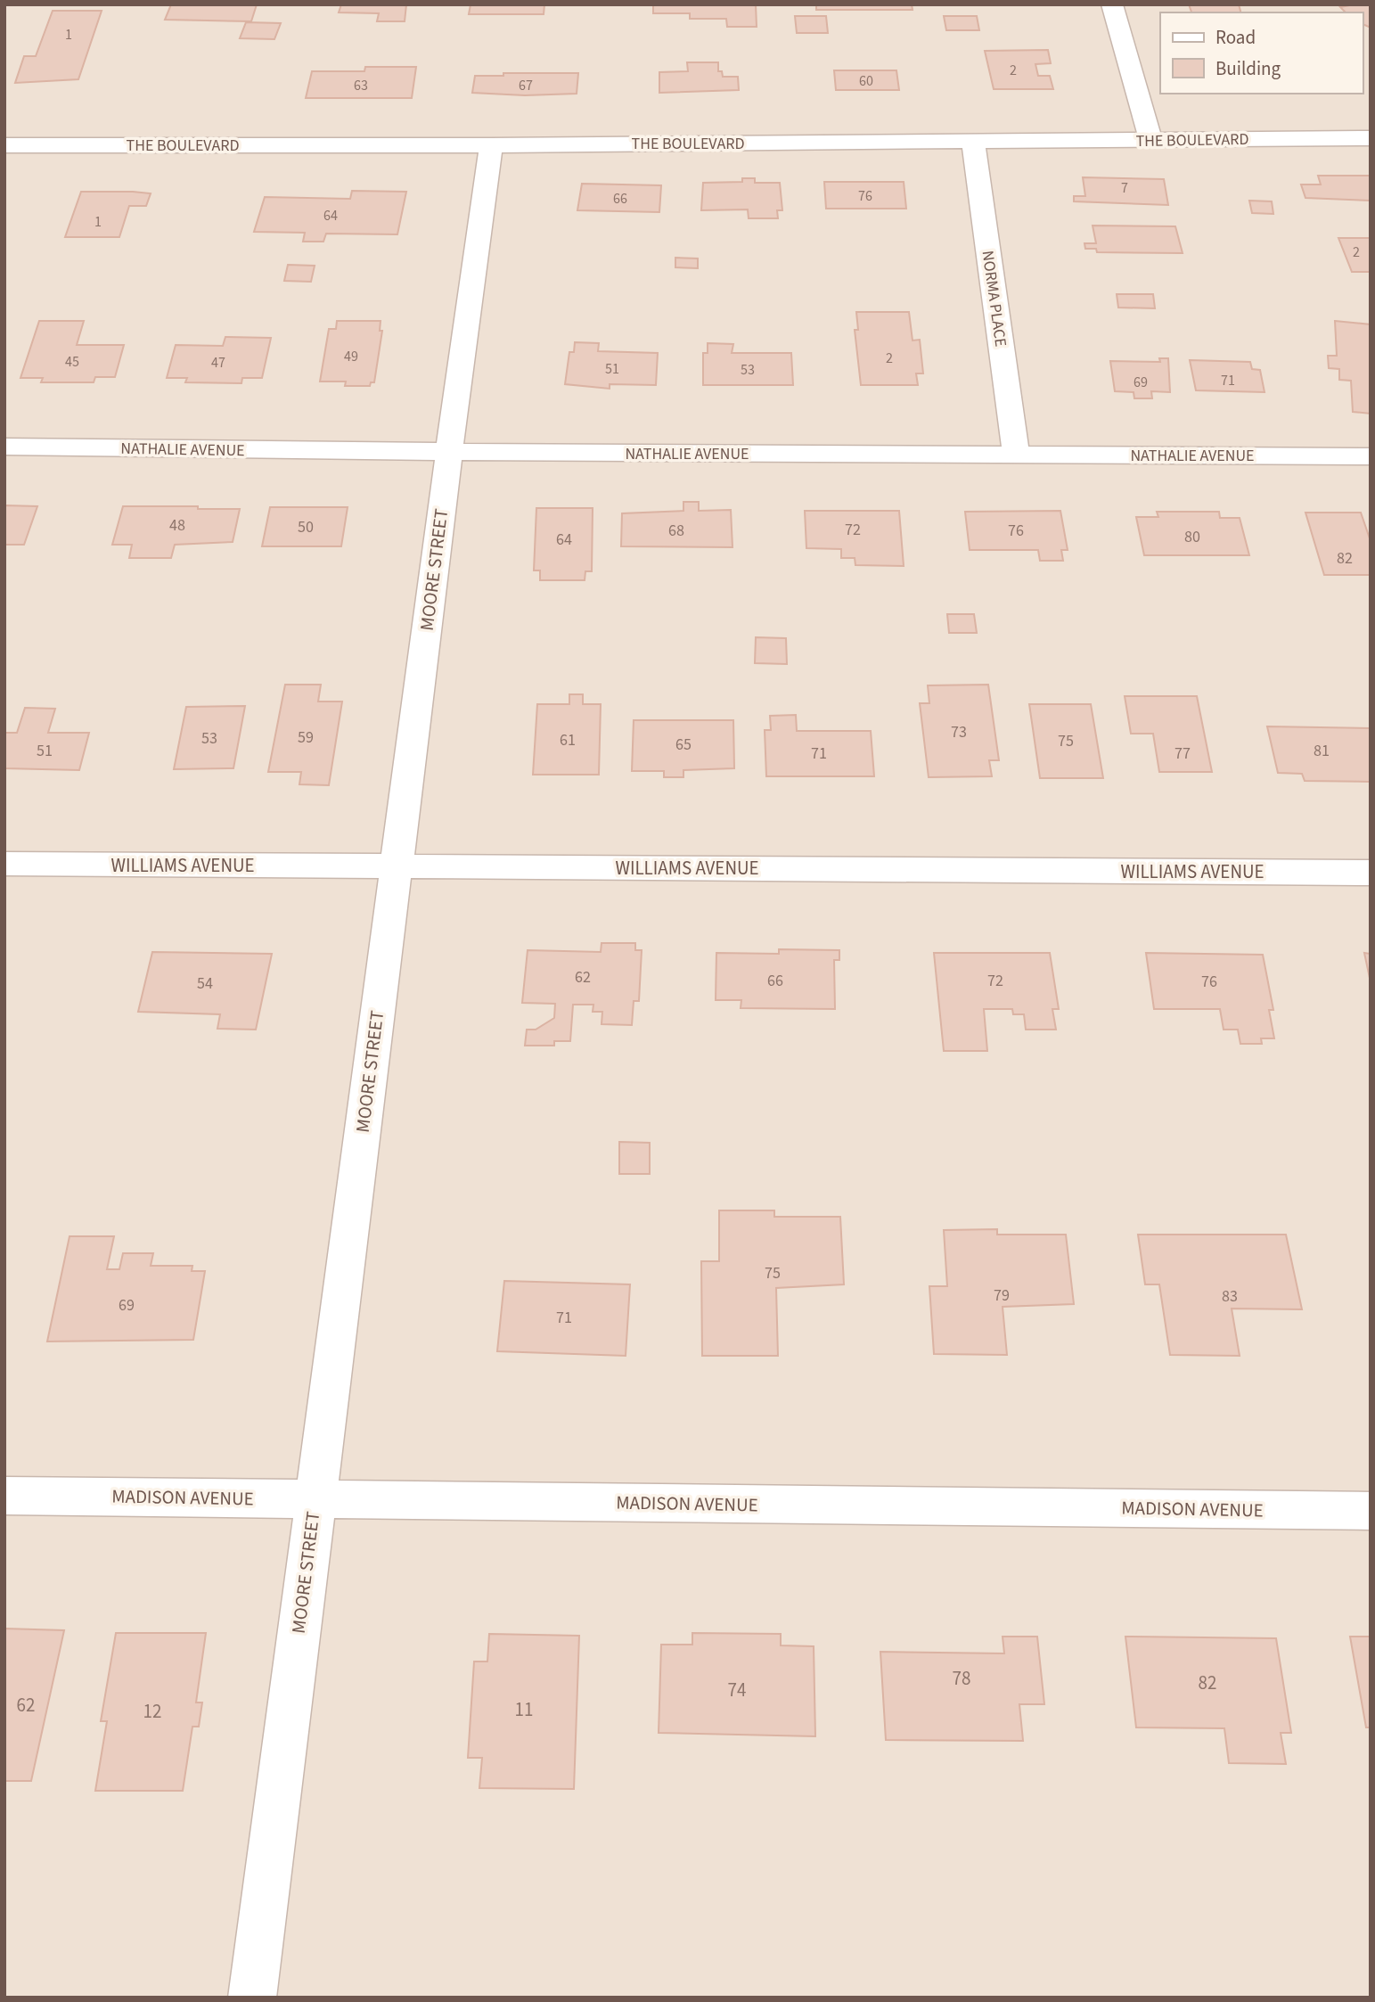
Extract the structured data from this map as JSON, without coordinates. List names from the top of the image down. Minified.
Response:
{"streets":{"street":["THE BOULEVARD","NORMA PLACE","NATHALIE AVENUE","MOORE STREET","WILLIAMS AVENUE","MADISON AVENUE"]},"crossings":[["THE BOULEVARD","NORMA PLACE"],["THE BOULEVARD","MOORE STREET"],["NORMA PLACE","NATHALIE AVENUE"],["NATHALIE AVENUE","MOORE STREET"],["MOORE STREET","WILLIAMS AVENUE"],["MOORE STREET","MADISON AVENUE"]],"house_numbers":["1","2","60","63","67","7","76","66","64","1","2","49","2","45","47","51","53","71","69","48","50","72","68","76","80","64","82","73","59","53","61","75","65","51","81","71","77","62","66","72","76","54","75","79","83","69","71","78","82","74","62","11","12"],"legend":["Road","Building"]}
